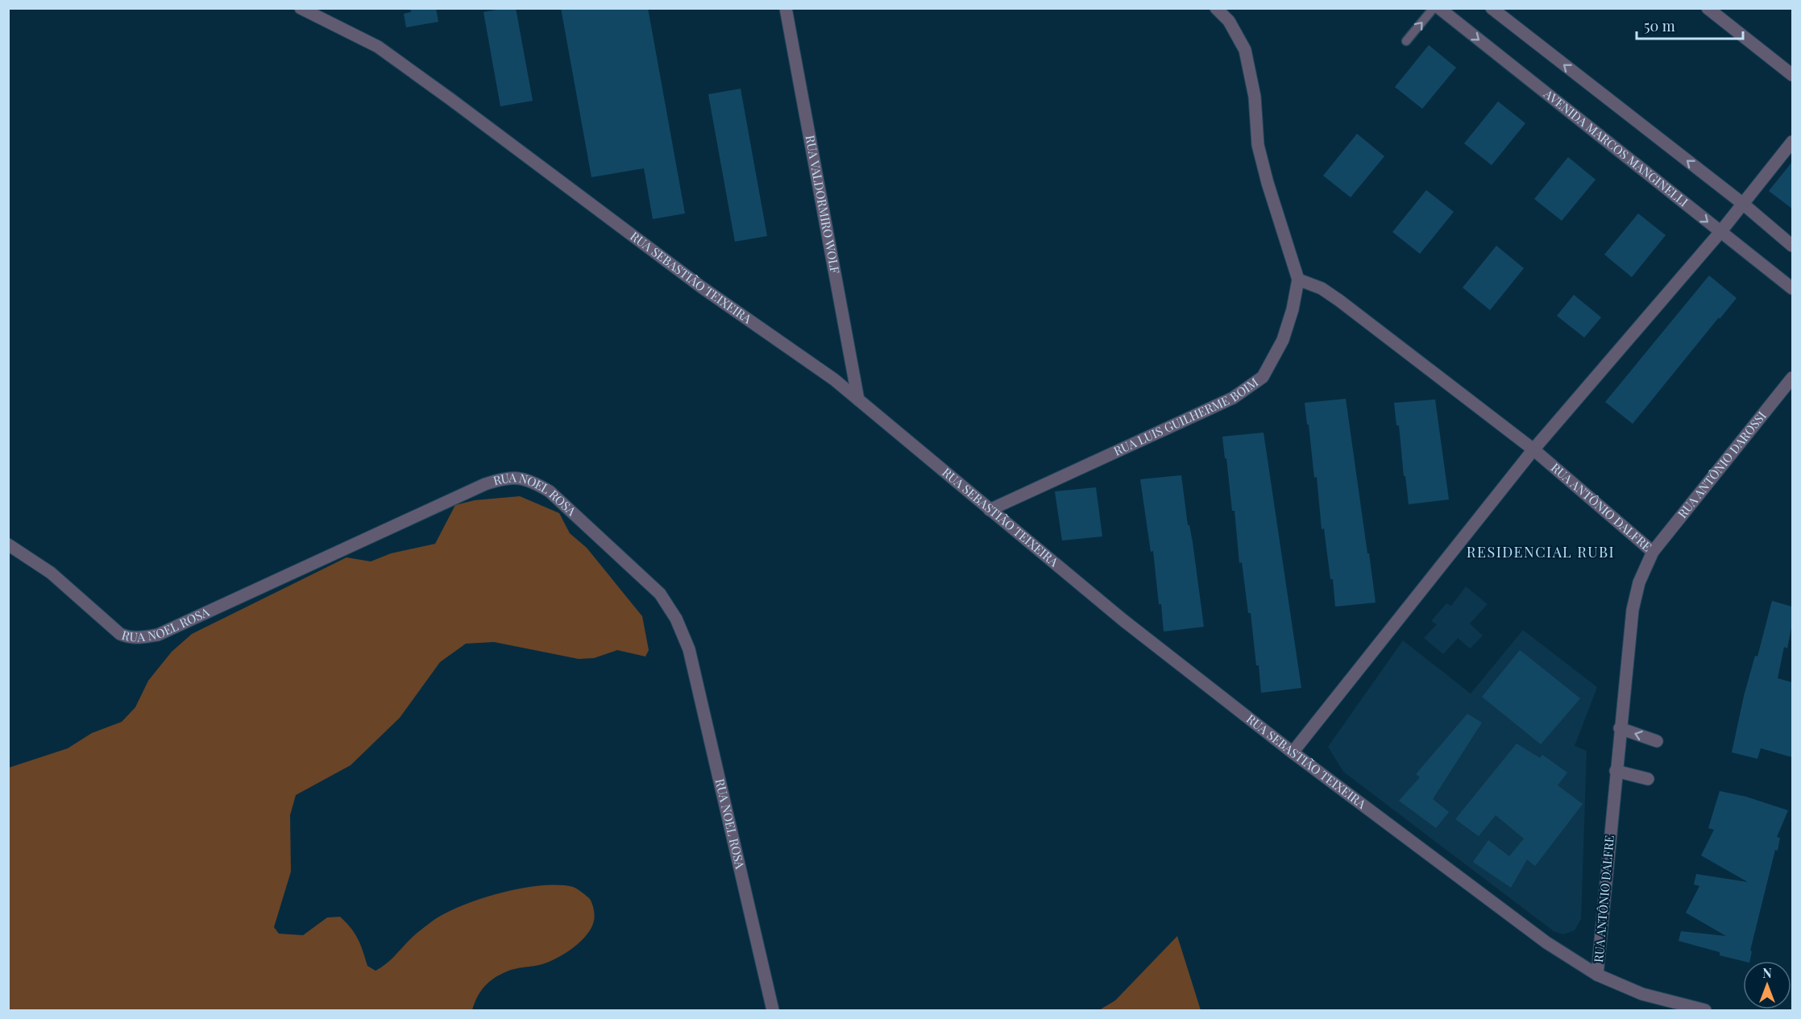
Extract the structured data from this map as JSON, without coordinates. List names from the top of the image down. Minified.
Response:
{"streets":{"street":["AVENIDA MARCOS MANGINELLI","RUA VALDORMIRO WOLF","RUA SEBASTIÃO TEIXEIRA","RUA LUIS GUILHERME BOIM","RUA ANTÔNIO DAROSSI","RUA NOEL ROSA","RUA ANTÔNIO DALFRE"]},"crossings":[["RUA VALDORMIRO WOLF","RUA SEBASTIÃO TEIXEIRA"],["RUA SEBASTIÃO TEIXEIRA","RUA LUIS GUILHERME BOIM"],["RUA SEBASTIÃO TEIXEIRA","RUA ANTÔNIO DALFRE"],["RUA LUIS GUILHERME BOIM","RUA ANTÔNIO DALFRE"],["RUA ANTÔNIO DAROSSI","RUA ANTÔNIO DALFRE"]],"districts":["RESIDENCIAL RUBI"],"scale_bar":"50 m","north":"top"}
